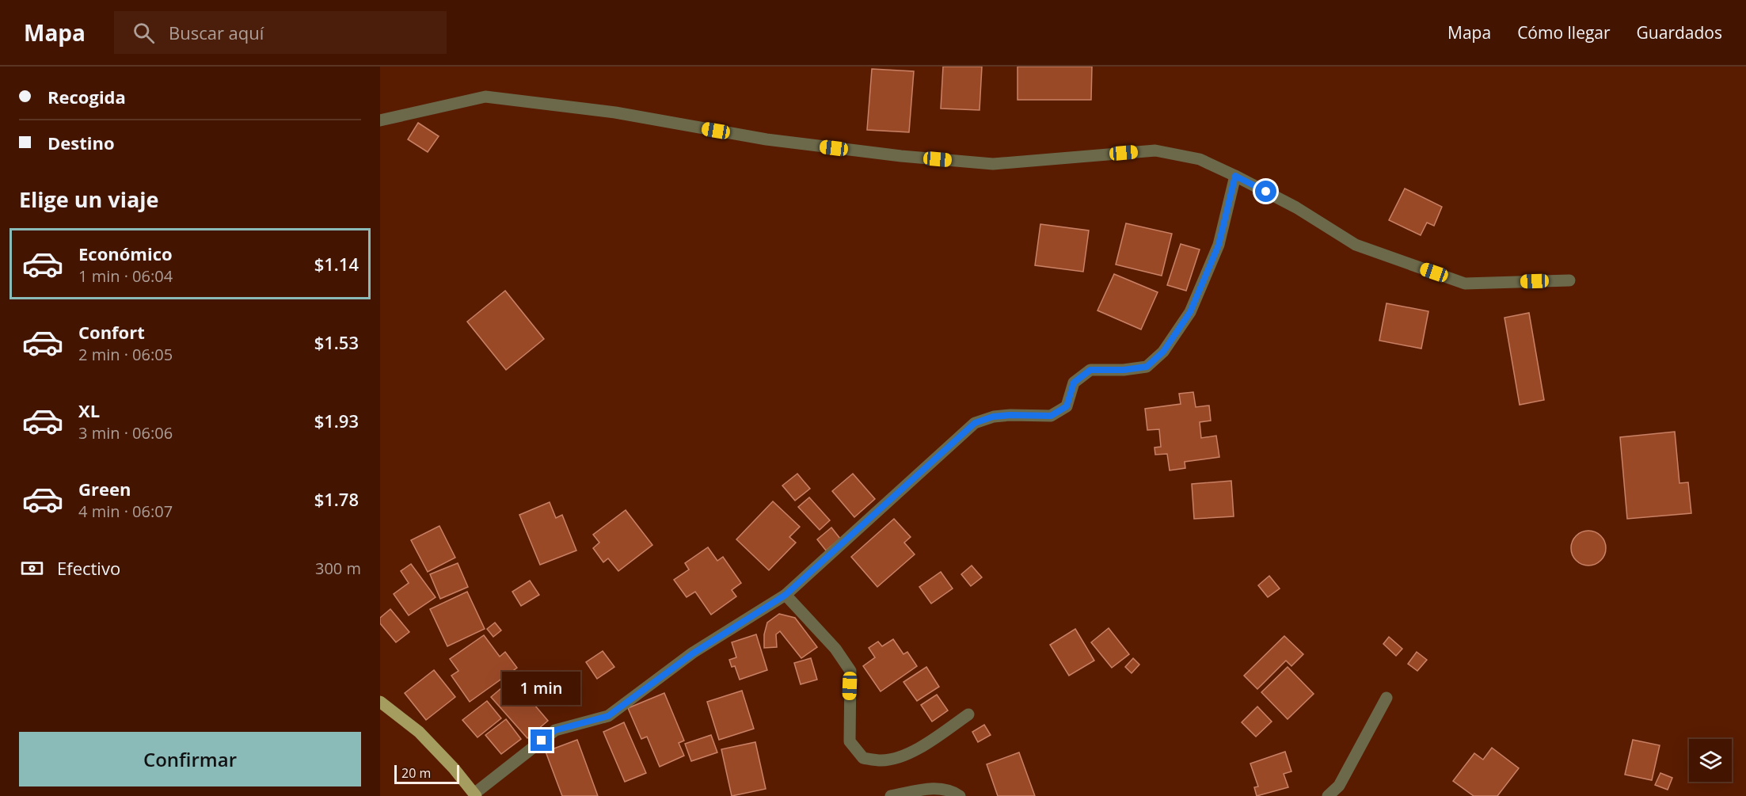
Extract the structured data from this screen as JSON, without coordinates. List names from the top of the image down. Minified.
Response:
{"scale_bar":"20 m","page":{"header":"Mapa","search":"Buscar aquí","nav":["Mapa","Cómo llegar","Guardados"],"banner":["Recogida","Destino"],"heading":"Elige un viaje","list":[{"name":"Económico","note":"1 min · 06:04","value":"$1.14"},{"name":"Confort","note":"2 min · 06:05","value":"$1.53"},{"name":"XL","note":"3 min · 06:06","value":"$1.93"},{"name":"Green","note":"4 min · 06:07","value":"$1.78"}],"pay":["Efectivo","300 m"],"bubble":"1 min","buttons":"Confirmar","scale":"20 m"}}
